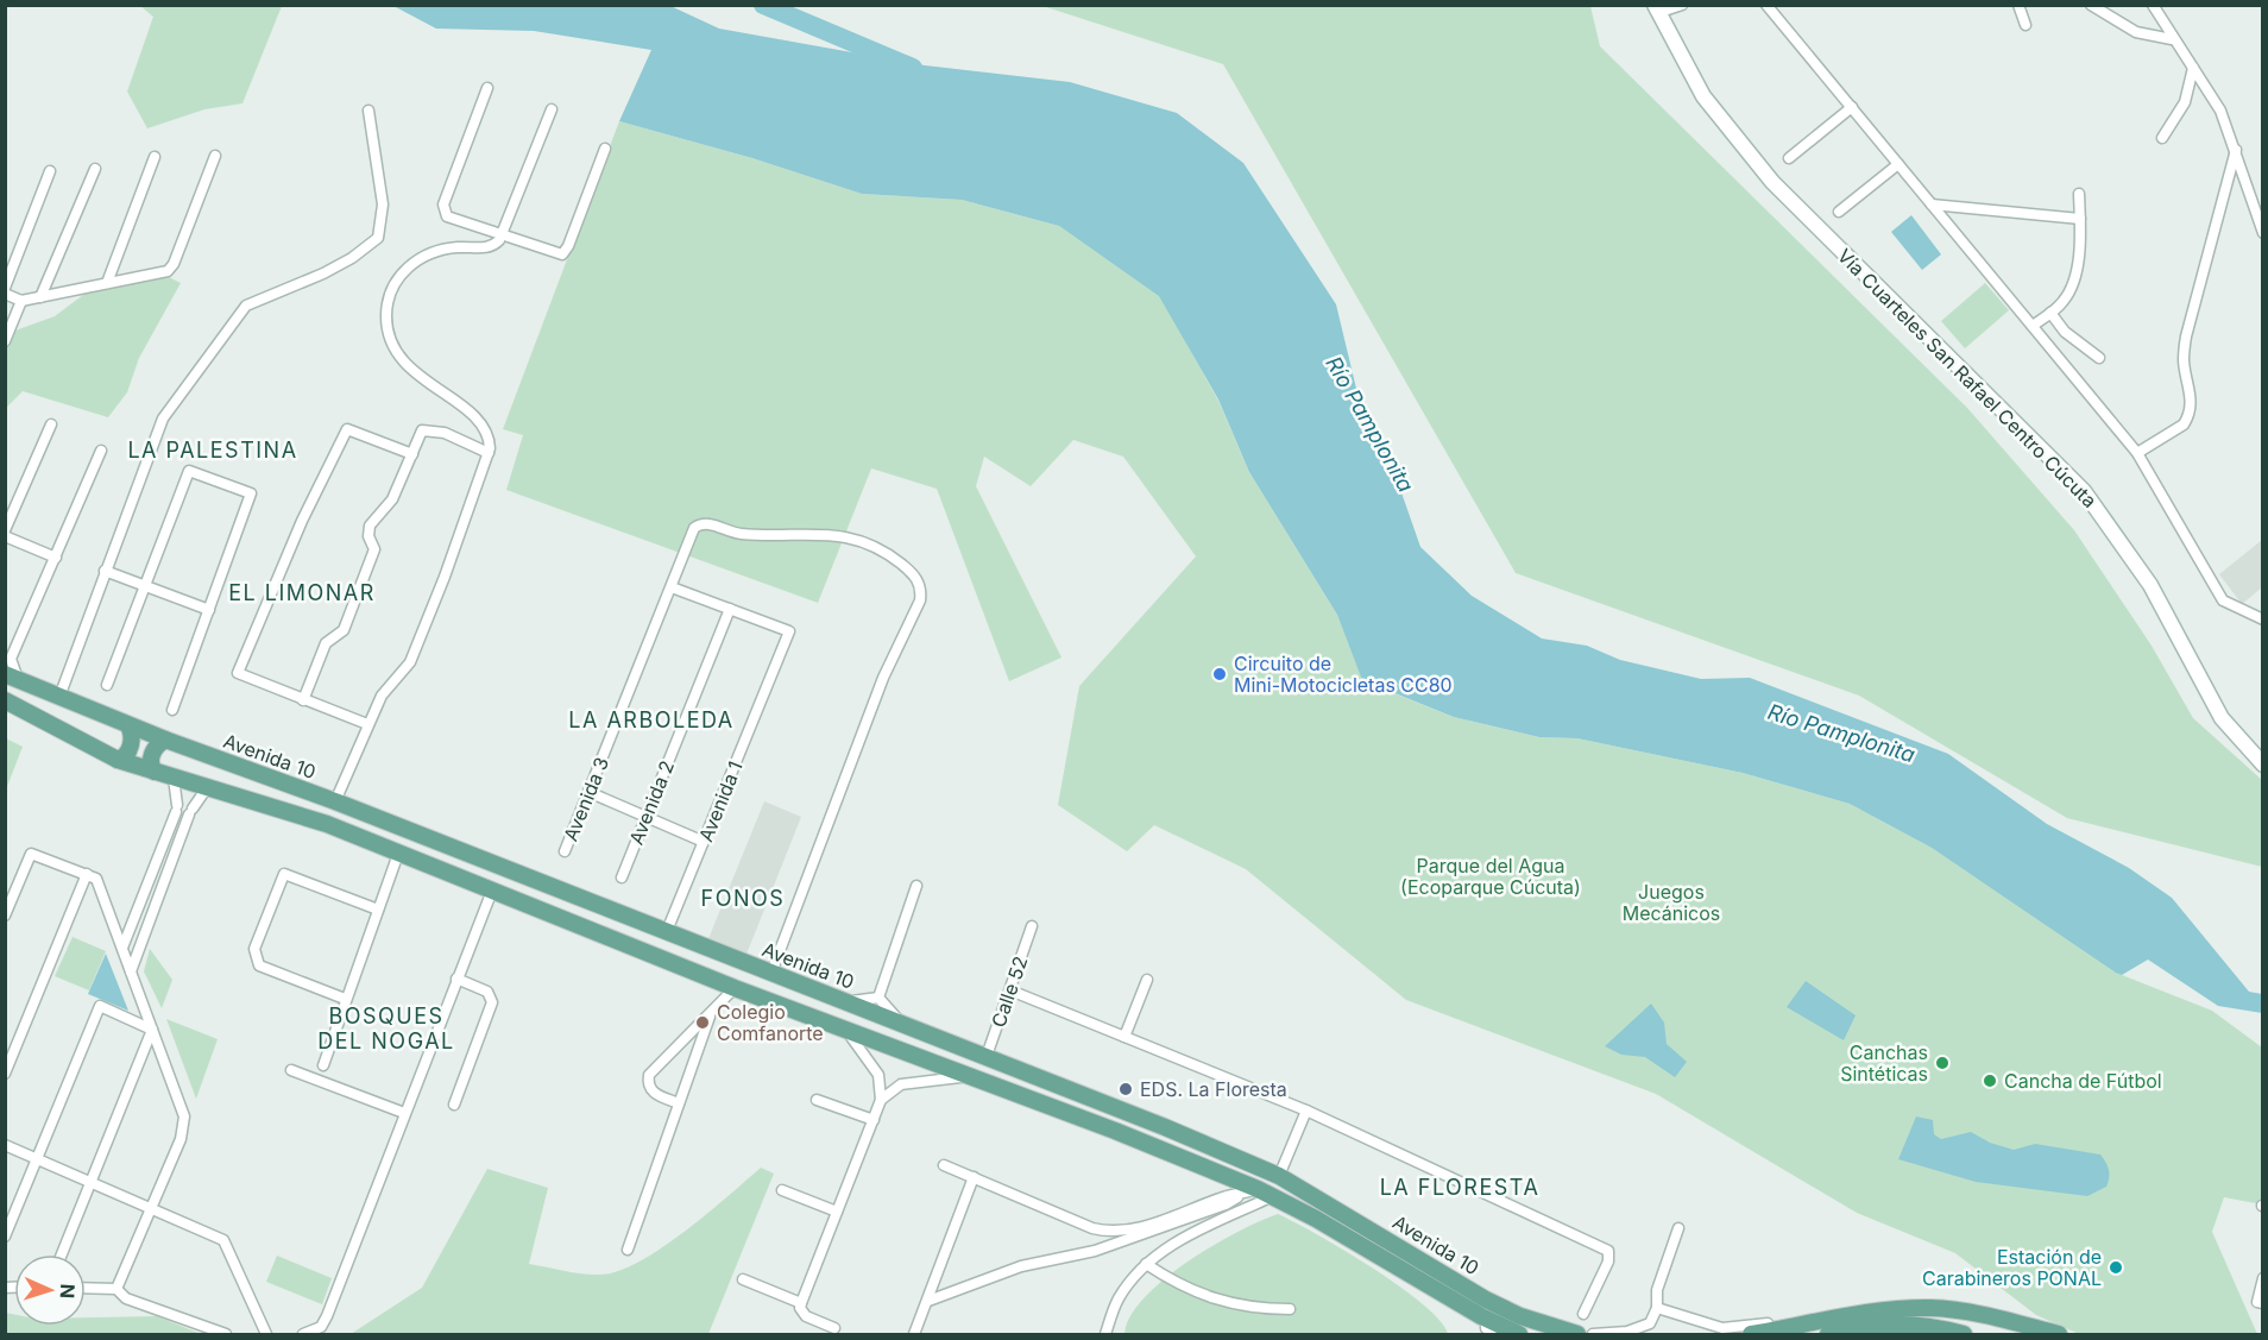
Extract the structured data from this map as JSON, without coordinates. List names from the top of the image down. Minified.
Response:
{"streets":{"main road":["Vía Cuarteles San Rafael Centro Cúcuta","Avenida 10"],"street":["Avenida 3","Avenida 1","Avenida 2","Calle 52"]},"crossings":[["Avenida 10","Avenida 3"],["Avenida 10","Avenida 1"],["Avenida 10","Calle 52"],["Avenida 1","Avenida 2"]],"districts":["LA PALESTINA","EL LIMONAR","LA ARBOLEDA","FONOS","BOSQUES DEL NOGAL","LA FLORESTA"],"water":["Río Pamplonita"],"parks":["Parque del Agua (Ecoparque Cúcuta)","Juegos Mecánicos"],"places":["Circuito de Mini-Motocicletas CC80","Colegio Comfanorte","Canchas Sintéticas","Cancha de Fútbol","EDS. La Floresta","Estación de Carabineros PONAL"],"north":"right"}
